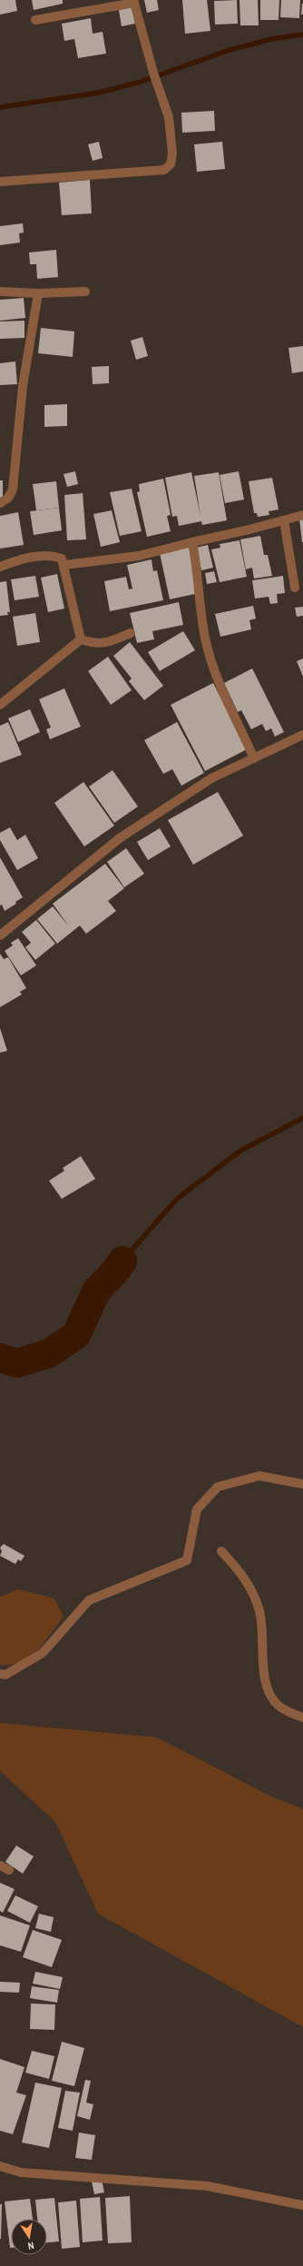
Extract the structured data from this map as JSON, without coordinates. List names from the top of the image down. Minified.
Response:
{"north":"bottom"}
